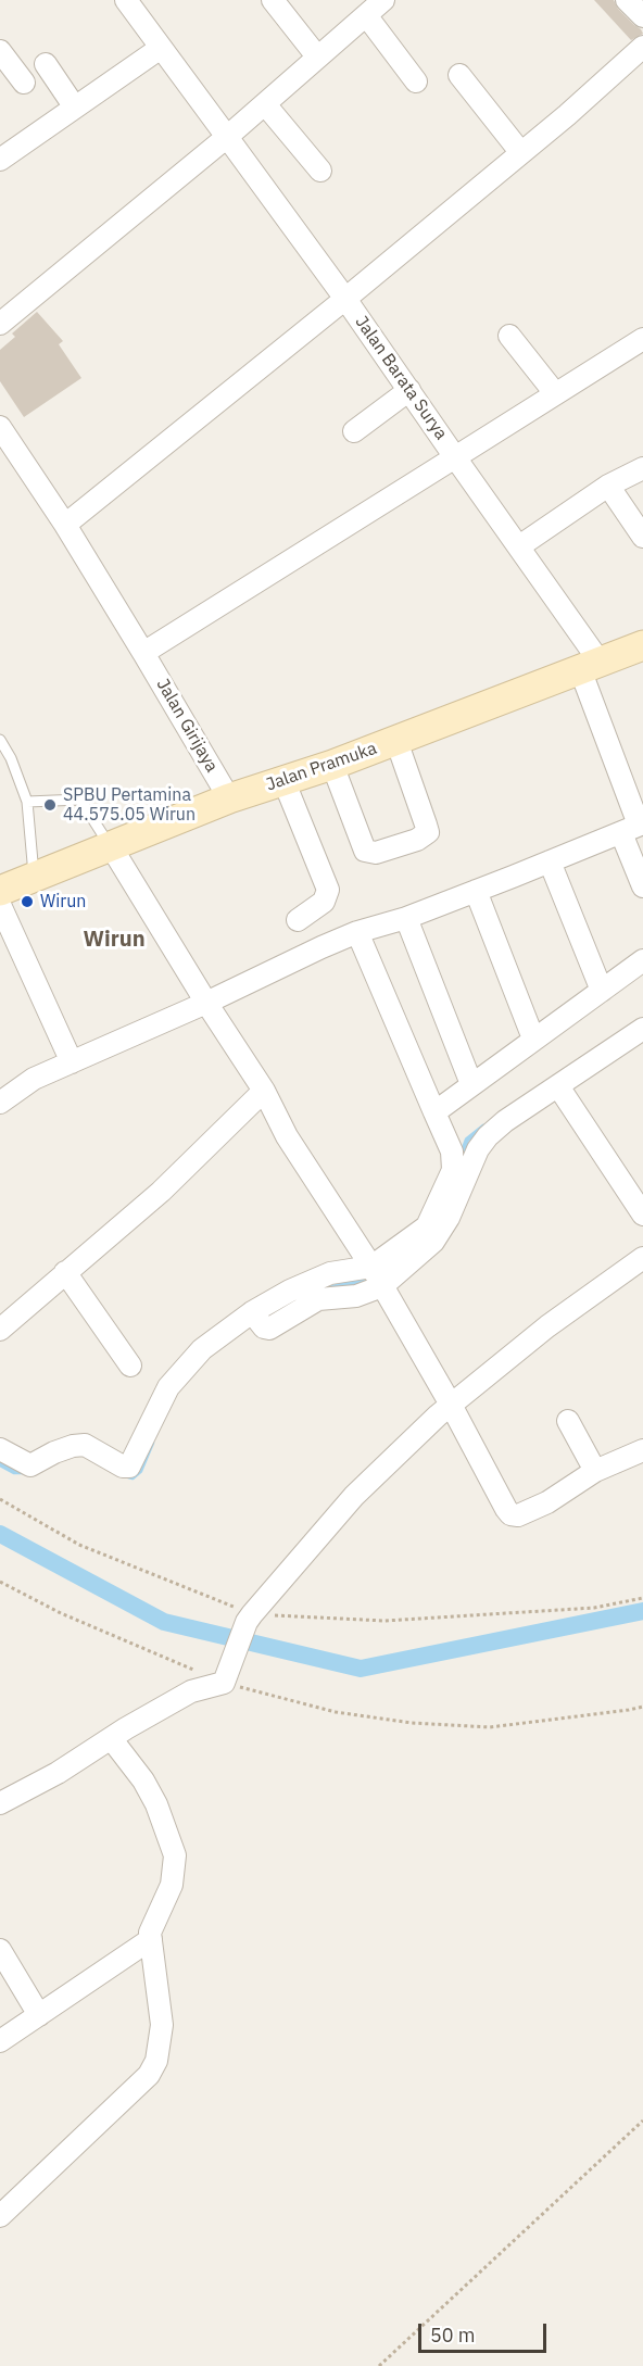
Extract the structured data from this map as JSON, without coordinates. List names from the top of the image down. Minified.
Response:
{"streets":{"main road":["Jalan Pramuka"],"street":["Jalan Barata Surya","Jalan Girijaya"]},"crossings":[["Jalan Barata Surya","Jalan Girijaya"],["Jalan Girijaya","Jalan Pramuka"]],"districts":["Wirun"],"places":["SPBU Pertamina 44.575.05 Wirun","Wirun"],"scale_bar":"50 m"}
